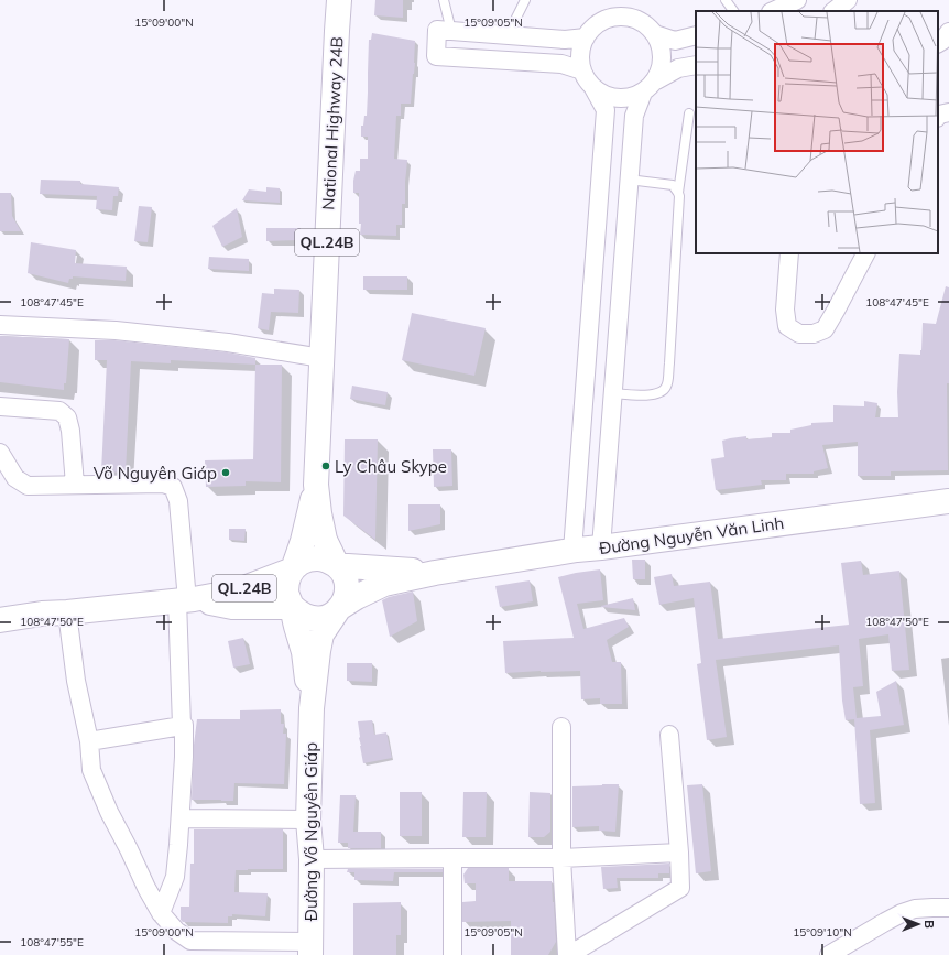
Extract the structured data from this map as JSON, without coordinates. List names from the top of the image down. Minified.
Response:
{"streets":{"main road":["National Highway 24B","QL.24B","Đường Nguyễn Văn Linh","Đường Võ Nguyên Giáp"]},"crossings":[["QL.24B","Đường Nguyễn Văn Linh"],["QL.24B","Đường Võ Nguyên Giáp"],["Đường Nguyễn Văn Linh","Đường Võ Nguyên Giáp"]],"places":["Ly Châu Skype","Võ Nguyên Giáp"],"north":"right","coordinates":["15°09'00\"N","15°09'05\"N","108°47'45\"E","108°47'50\"E","15°09'10\"N","108°47'55\"E"]}
